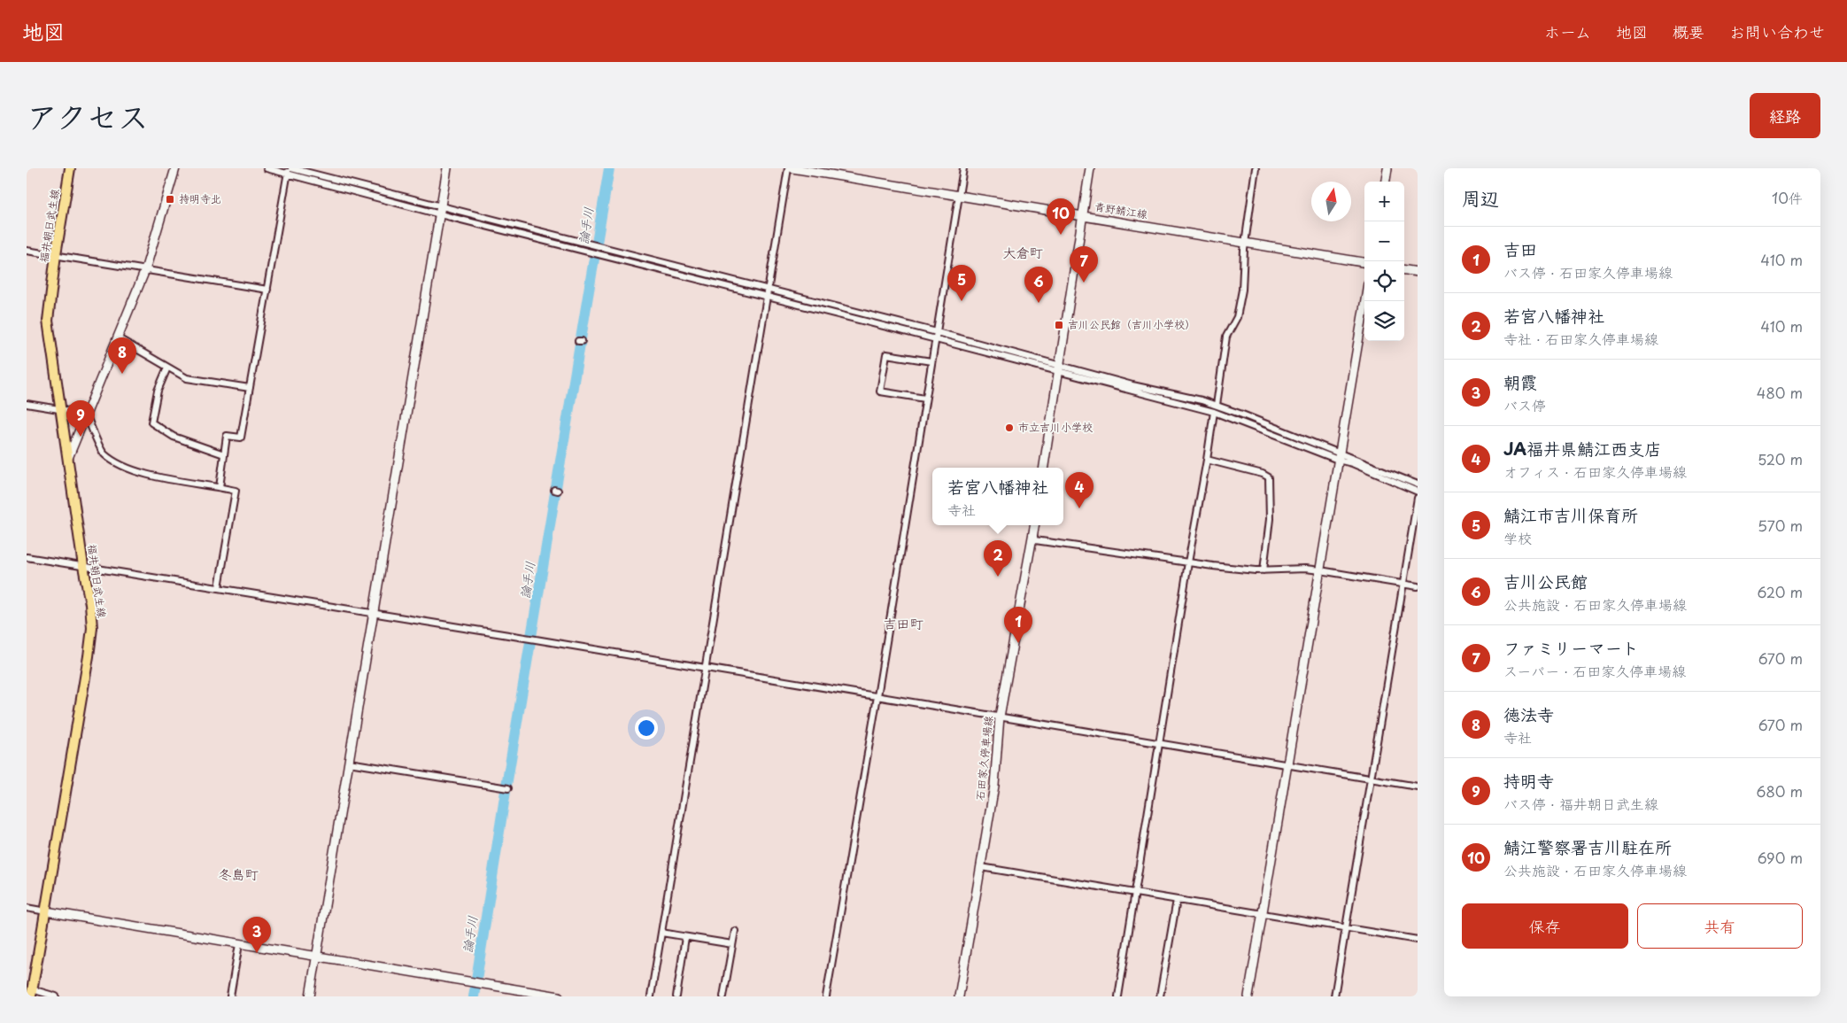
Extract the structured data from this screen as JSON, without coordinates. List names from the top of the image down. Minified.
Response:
{"streets":{"main road":["福井朝日武生線"],"street":["青野鯖江線","石田家久停車場線"]},"districts":["大倉町","吉田町","冬島町"],"water":["論手川"],"places":{"transit":["持明寺北","吉川公民館（吉川小学校）"],"other":["市立吉川小学校"]},"north":"top","page":{"header":"地図","nav":["ホーム","地図","概要","お問い合わせ"],"title":"アクセス","buttons":["経路",["保存","共有"]],"heading":["周辺","10件"],"map_buttons":["+","−"],"pins":["10","7","5","6","8","9","4","2","1","3"],"list":[{"mark":"1","name":"吉田","note":"バス停 · 石田家久停車場線","value":"410 m"},{"mark":"2","name":"若宮八幡神社","note":"寺社 · 石田家久停車場線","value":"410 m"},{"mark":"3","name":"朝霞","note":"バス停","value":"480 m"},{"mark":"4","name":"JA福井県鯖江西支店","note":"オフィス · 石田家久停車場線","value":"520 m"},{"mark":"5","name":"鯖江市吉川保育所","note":"学校","value":"570 m"},{"mark":"6","name":"吉川公民館","note":"公共施設 · 石田家久停車場線","value":"620 m"},{"mark":"7","name":"ファミリーマート","note":"スーパー · 石田家久停車場線","value":"670 m"},{"mark":"8","name":"徳法寺","note":"寺社","value":"670 m"},{"mark":"9","name":"持明寺","note":"バス停 · 福井朝日武生線","value":"680 m"},{"mark":"10","name":"鯖江警察署吉川駐在所","note":"公共施設 · 石田家久停車場線","value":"690 m"}],"popup":["若宮八幡神社","寺社"]}}
